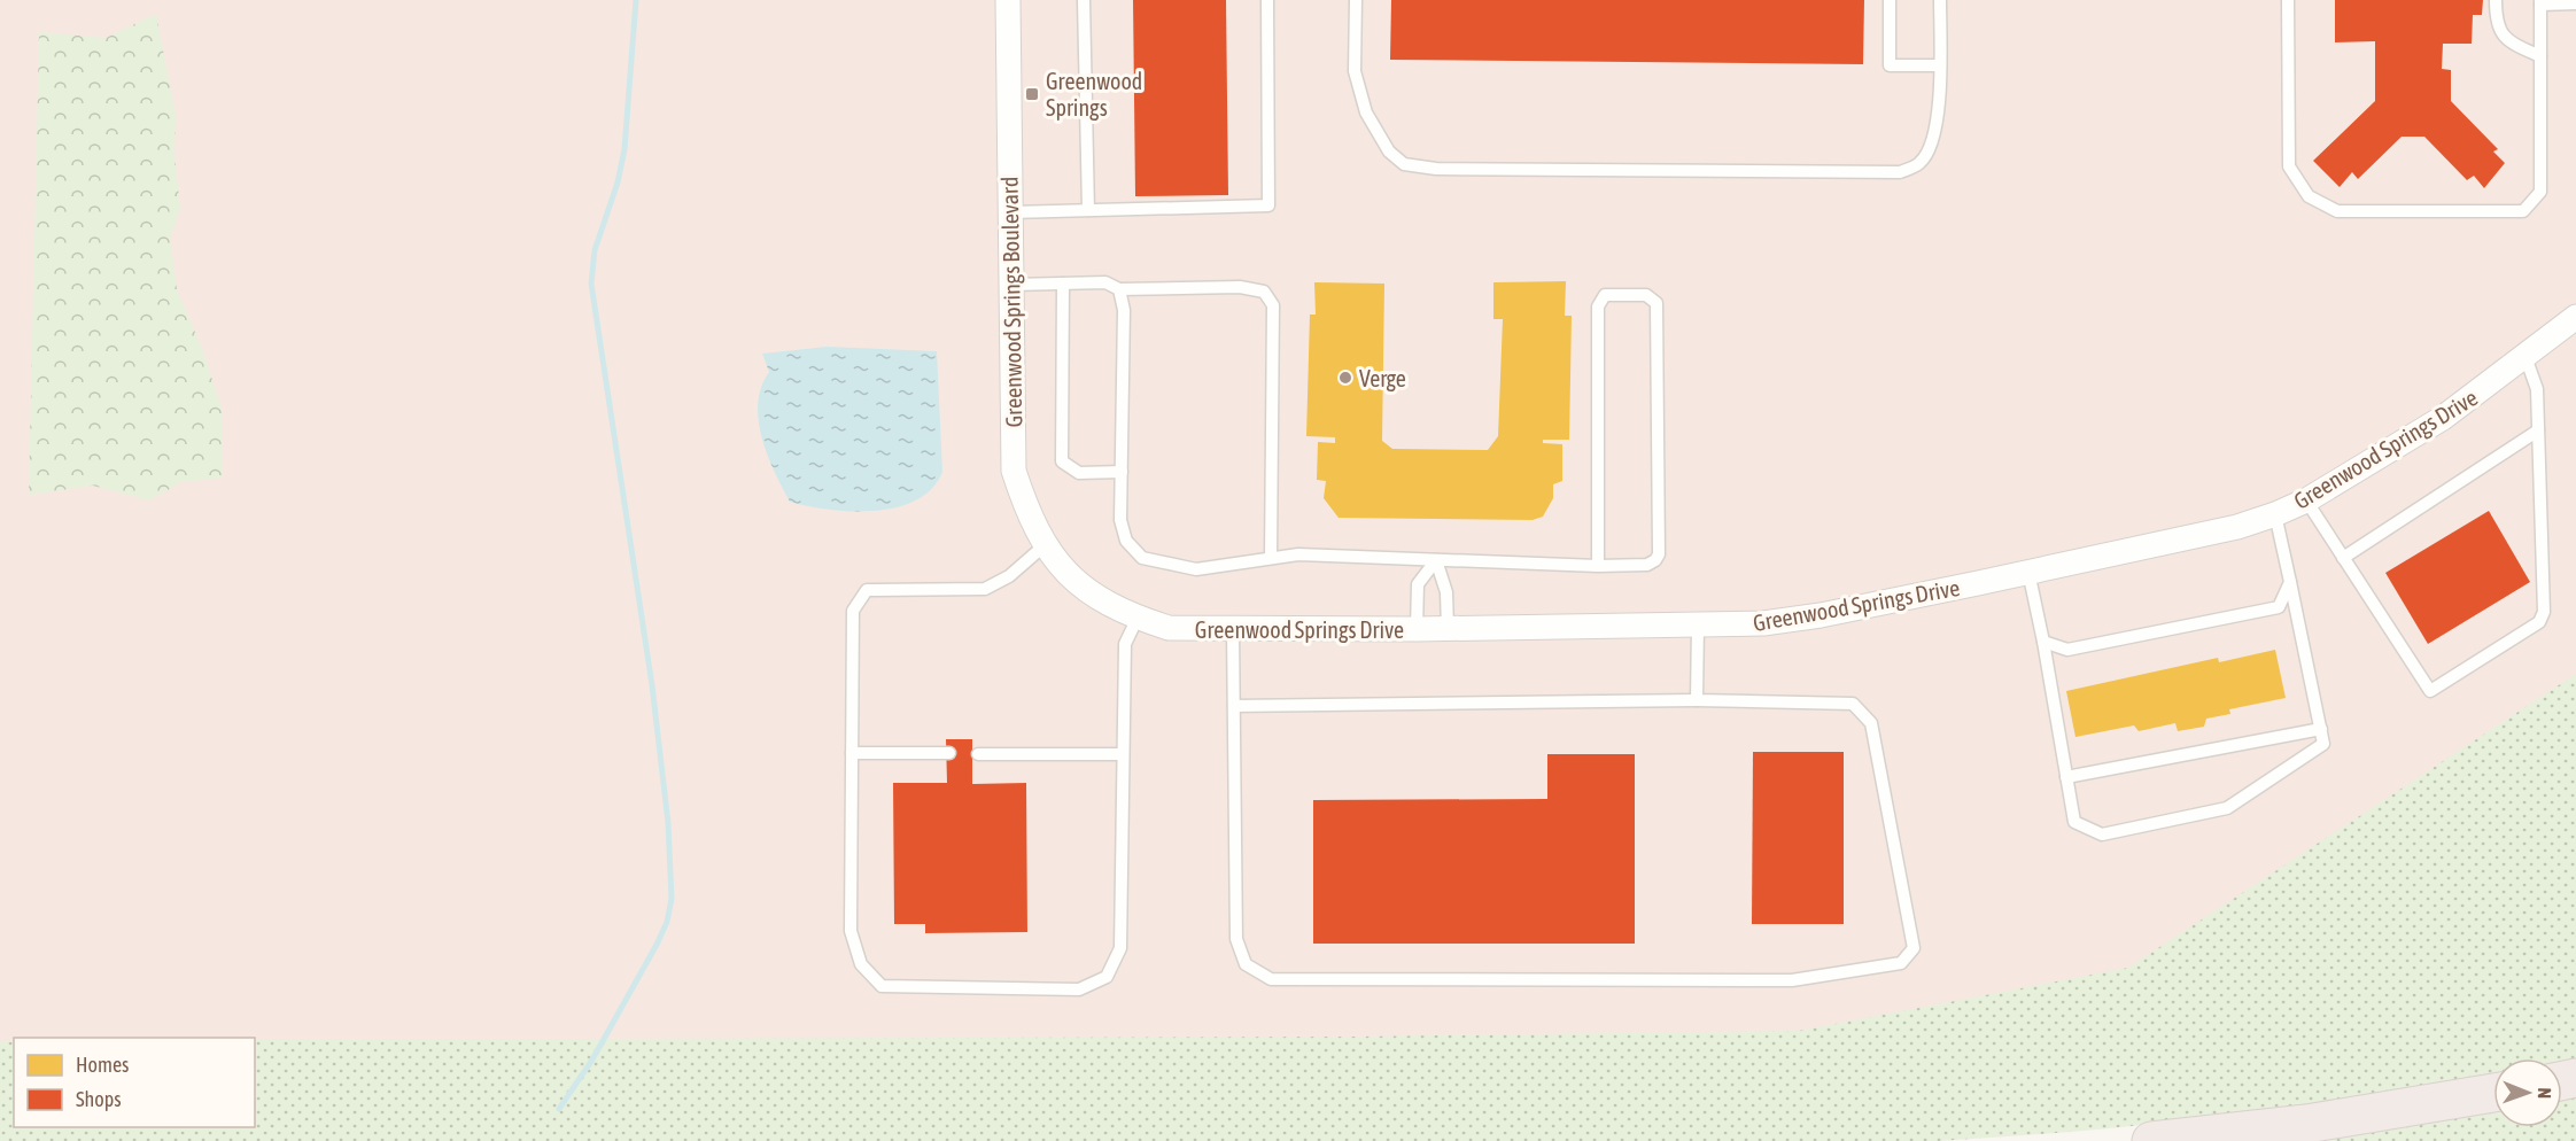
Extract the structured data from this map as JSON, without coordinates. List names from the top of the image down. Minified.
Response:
{"streets":{"street":["Greenwood Springs Boulevard","Greenwood Springs Drive"]},"crossings":[["Greenwood Springs Boulevard","Greenwood Springs Drive"]],"places":{"transit":["Greenwood Springs"],"other":["Verge"]},"legend":["Homes","Shops"],"north":"right"}
